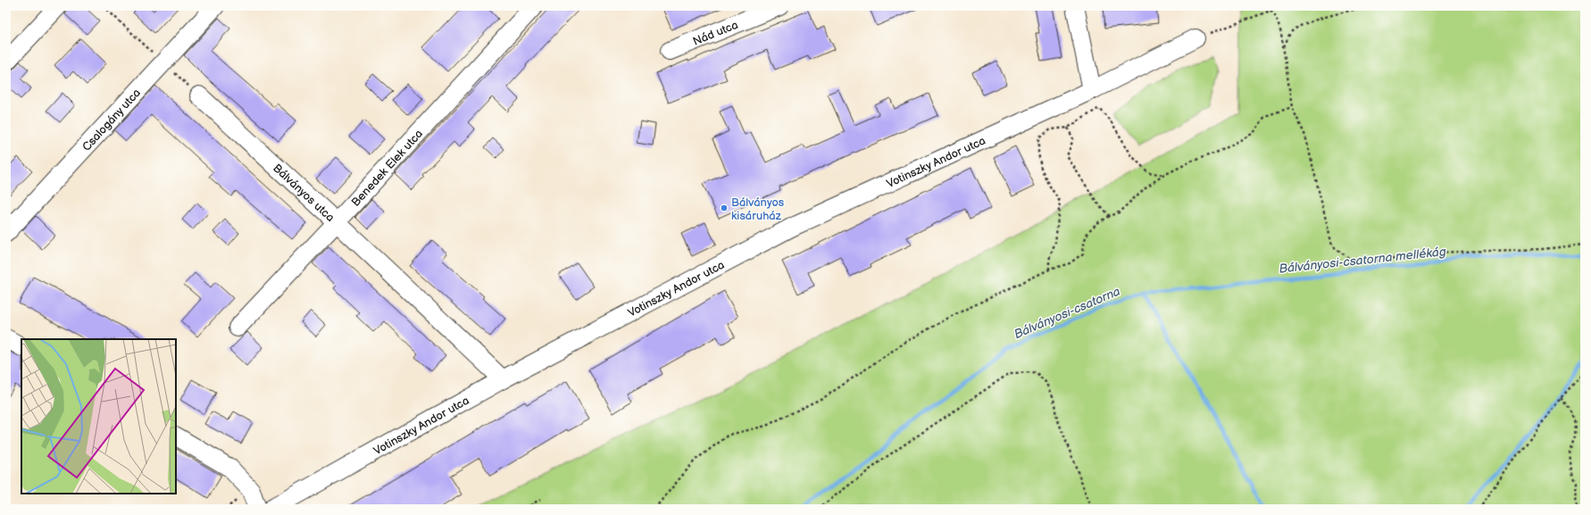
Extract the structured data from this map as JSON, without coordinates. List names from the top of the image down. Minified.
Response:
{"streets":{"street":["Nád utca","Csalogány utca","Votinszky Andor utca","Benedek Elek utca","Bálványos utca"]},"crossings":[["Votinszky Andor utca","Bálványos utca"],["Benedek Elek utca","Bálványos utca"]],"water":["Bálványosi-csatorna mellékág","Bálványosi-csatorna"],"places":["Bálványos kisáruház"]}
